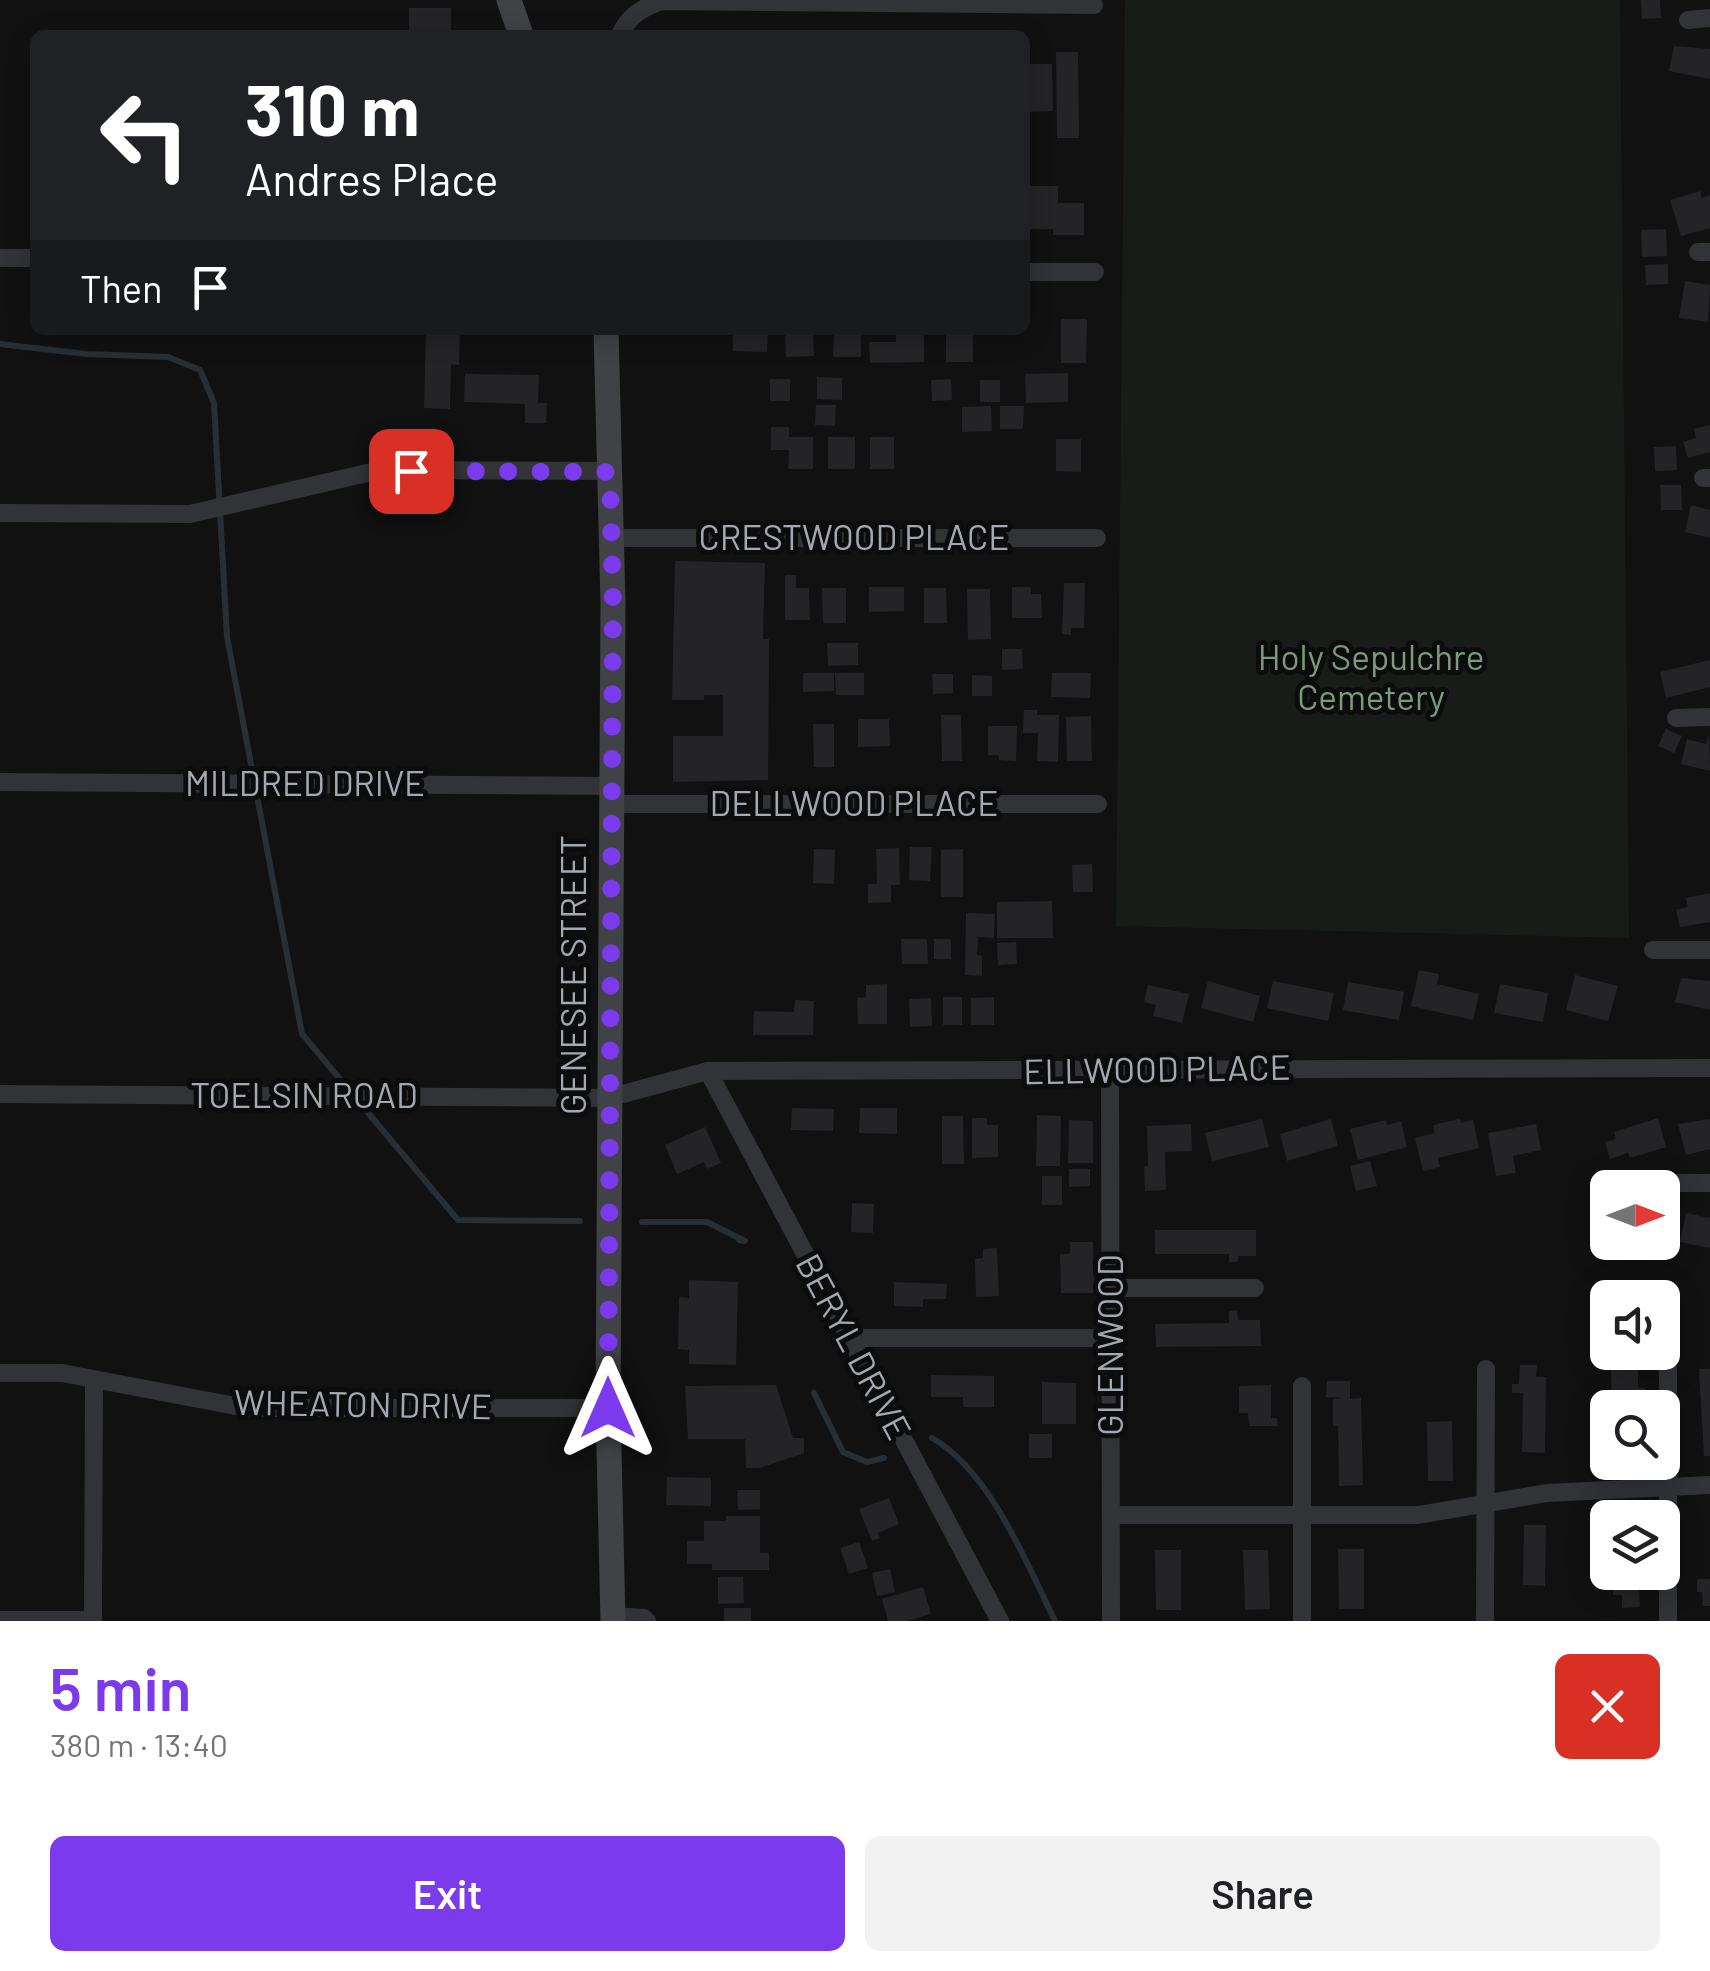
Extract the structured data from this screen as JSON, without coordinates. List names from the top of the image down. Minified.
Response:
{"streets":{"main road":["GENESEE STREET"],"street":["CRESTWOOD PLACE","MILDRED DRIVE","DELLWOOD PLACE","ELLWOOD PLACE","TOELSIN ROAD","GLENWOOD","BERYL DRIVE","WHEATON DRIVE"]},"crossings":[["CRESTWOOD PLACE","GENESEE STREET"],["MILDRED DRIVE","DELLWOOD PLACE"],["MILDRED DRIVE","GENESEE STREET"],["DELLWOOD PLACE","GENESEE STREET"],["GENESEE STREET","ELLWOOD PLACE"],["GENESEE STREET","TOELSIN ROAD"],["GENESEE STREET","WHEATON DRIVE"],["ELLWOOD PLACE","TOELSIN ROAD"],["ELLWOOD PLACE","GLENWOOD"],["ELLWOOD PLACE","BERYL DRIVE"]],"parks":["Holy Sepulchre Cemetery"],"north":"right","page":{"turn":["310 m","Andres Place"],"then":"Then","heading":["5 min","380 m · 13:40"],"buttons":["Exit","Share"]}}
